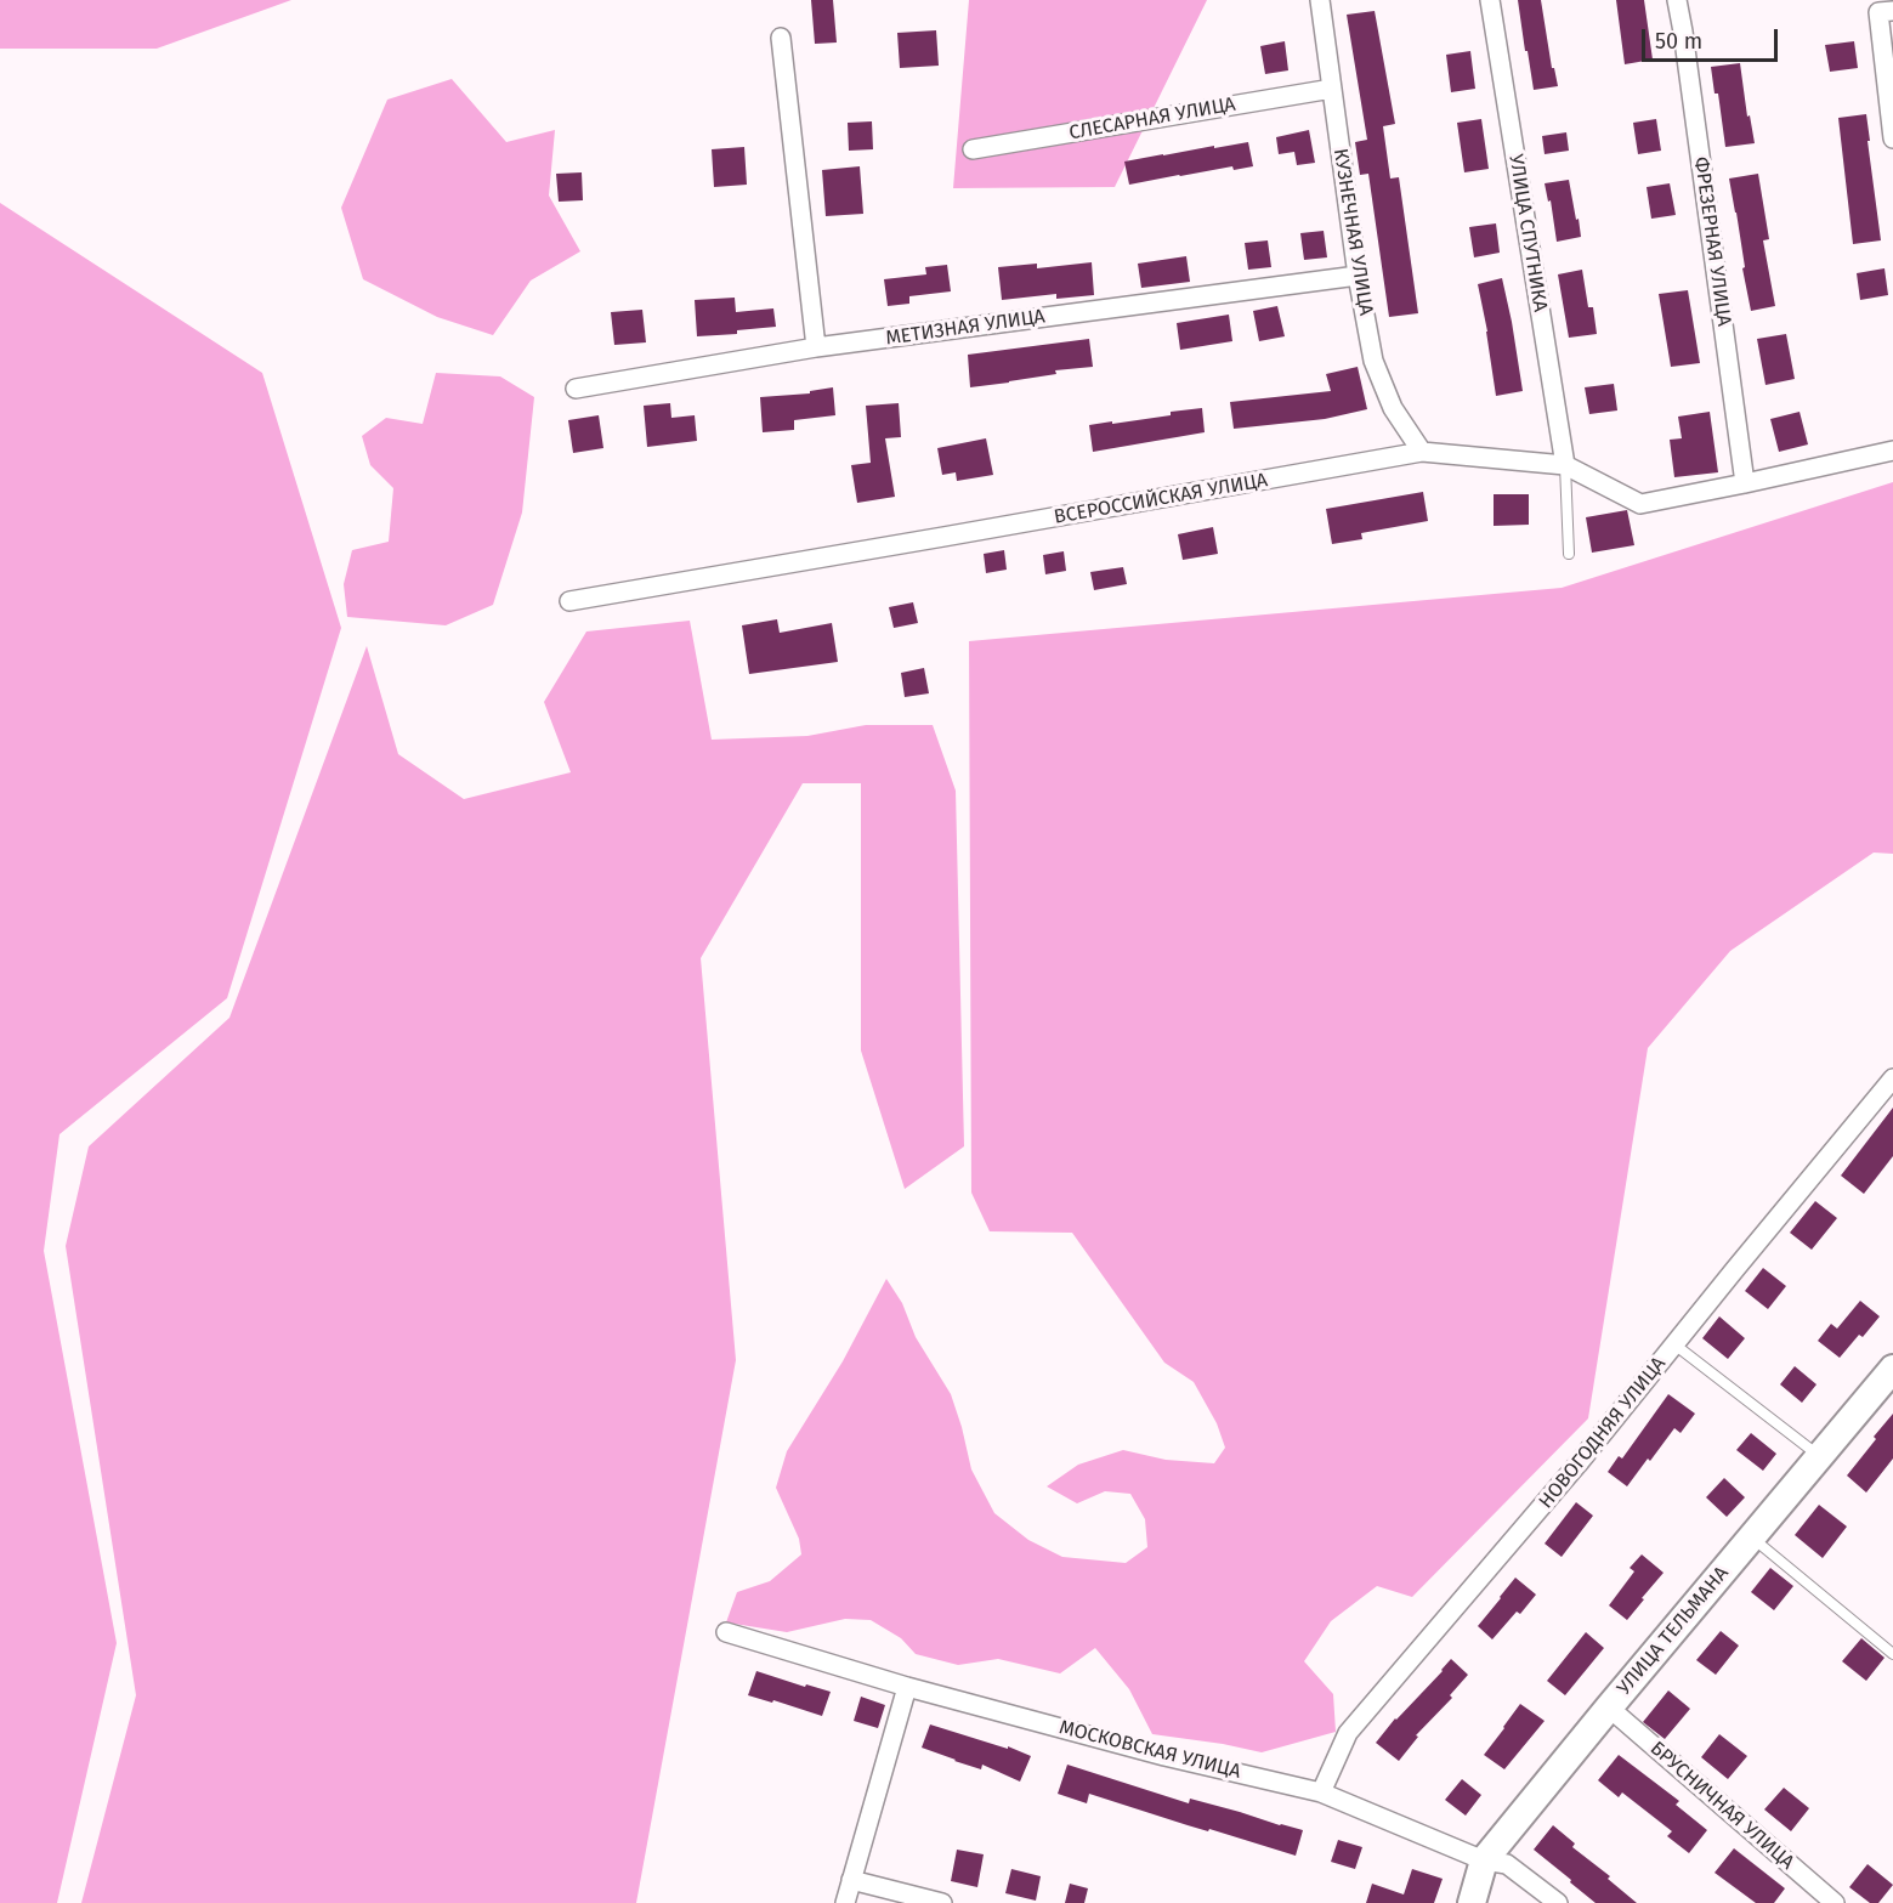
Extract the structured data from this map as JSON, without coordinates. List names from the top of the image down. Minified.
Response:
{"streets":{"street":["СЛЕСАРНАЯ УЛИЦА","КУЗНЕЧНАЯ УЛИЦА","УЛИЦА СПУТНИКА","ФРЕЗЕРНАЯ УЛИЦА","МЕТИЗНАЯ УЛИЦА","ВСЕРОССИЙСКАЯ УЛИЦА","НОВОГОДНЯЯ УЛИЦА","УЛИЦА ТЕЛЬМАНА","МОСКОВСКАЯ УЛИЦА","БРУСНИЧНАЯ УЛИЦА"]},"crossings":[["СЛЕСАРНАЯ УЛИЦА","КУЗНЕЧНАЯ УЛИЦА"],["КУЗНЕЧНАЯ УЛИЦА","МЕТИЗНАЯ УЛИЦА"],["КУЗНЕЧНАЯ УЛИЦА","ВСЕРОССИЙСКАЯ УЛИЦА"],["УЛИЦА СПУТНИКА","ВСЕРОССИЙСКАЯ УЛИЦА"],["ФРЕЗЕРНАЯ УЛИЦА","ВСЕРОССИЙСКАЯ УЛИЦА"],["НОВОГОДНЯЯ УЛИЦА","МОСКОВСКАЯ УЛИЦА"],["УЛИЦА ТЕЛЬМАНА","МОСКОВСКАЯ УЛИЦА"],["УЛИЦА ТЕЛЬМАНА","БРУСНИЧНАЯ УЛИЦА"]],"scale_bar":"50 m"}
